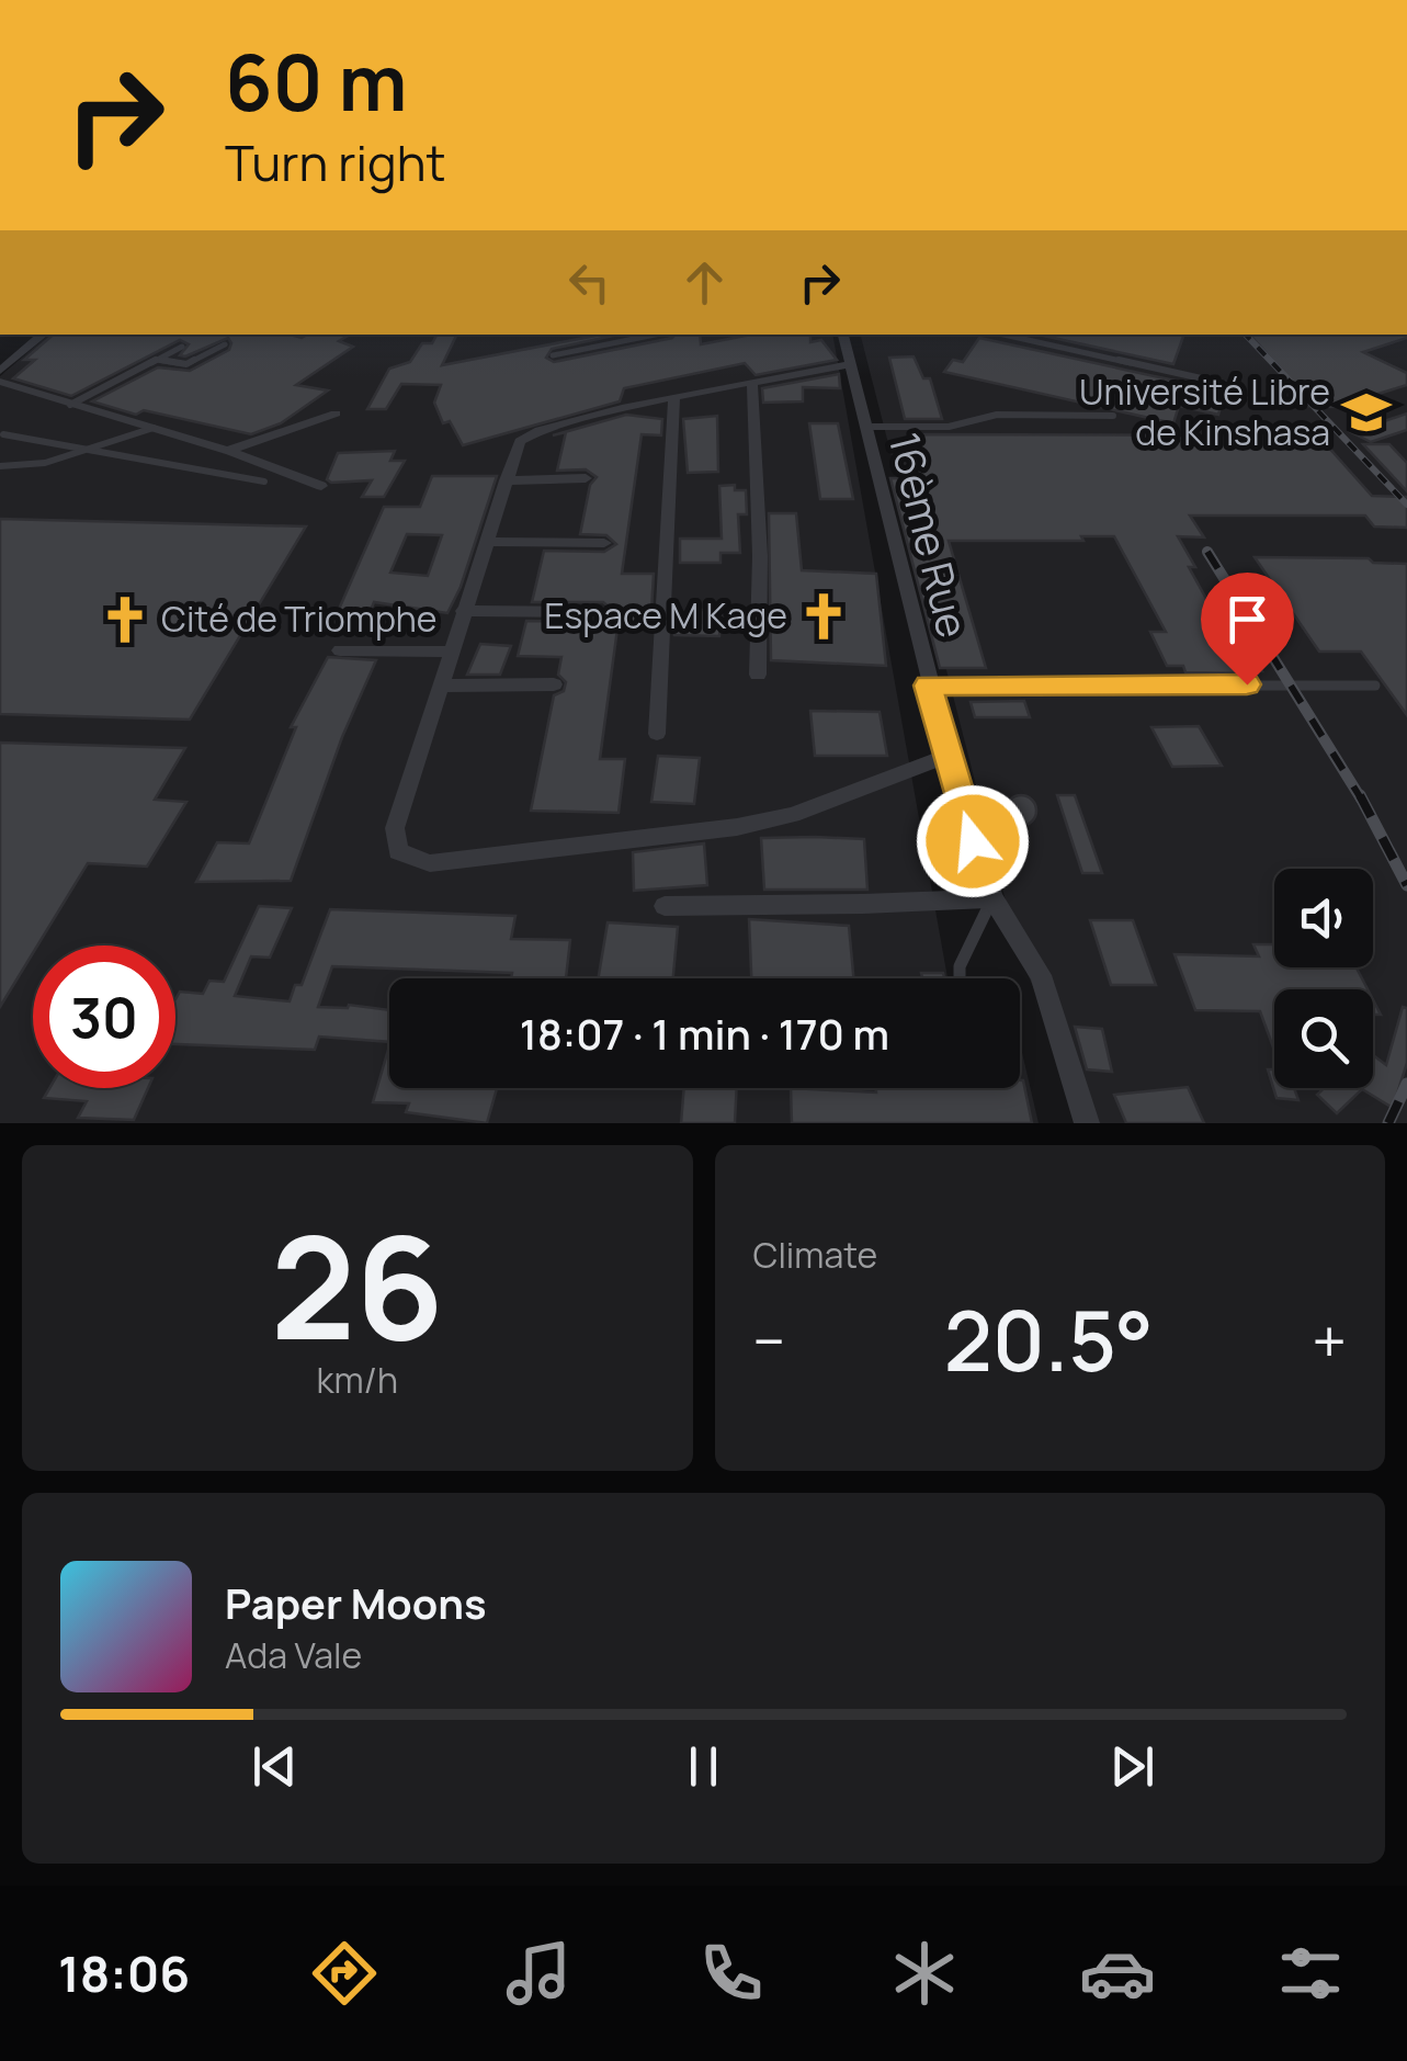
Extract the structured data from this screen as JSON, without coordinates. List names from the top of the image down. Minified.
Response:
{"streets":{"street":["16ème Rue"]},"places":{"school or university":["Université Libre de Kinshasa"],"church":["Espace M Kage","Cité de Triomphe"]},"page":{"turn":["60 m","Turn right"],"limit":"30","trip":"18:07 · 1 min · 170 m","tile":[["26","km/h"],"Climate"],"heat":["−","20.5°","+"],"song":["Paper Moons","Ada Vale"],"tabs":"18:06"}}
